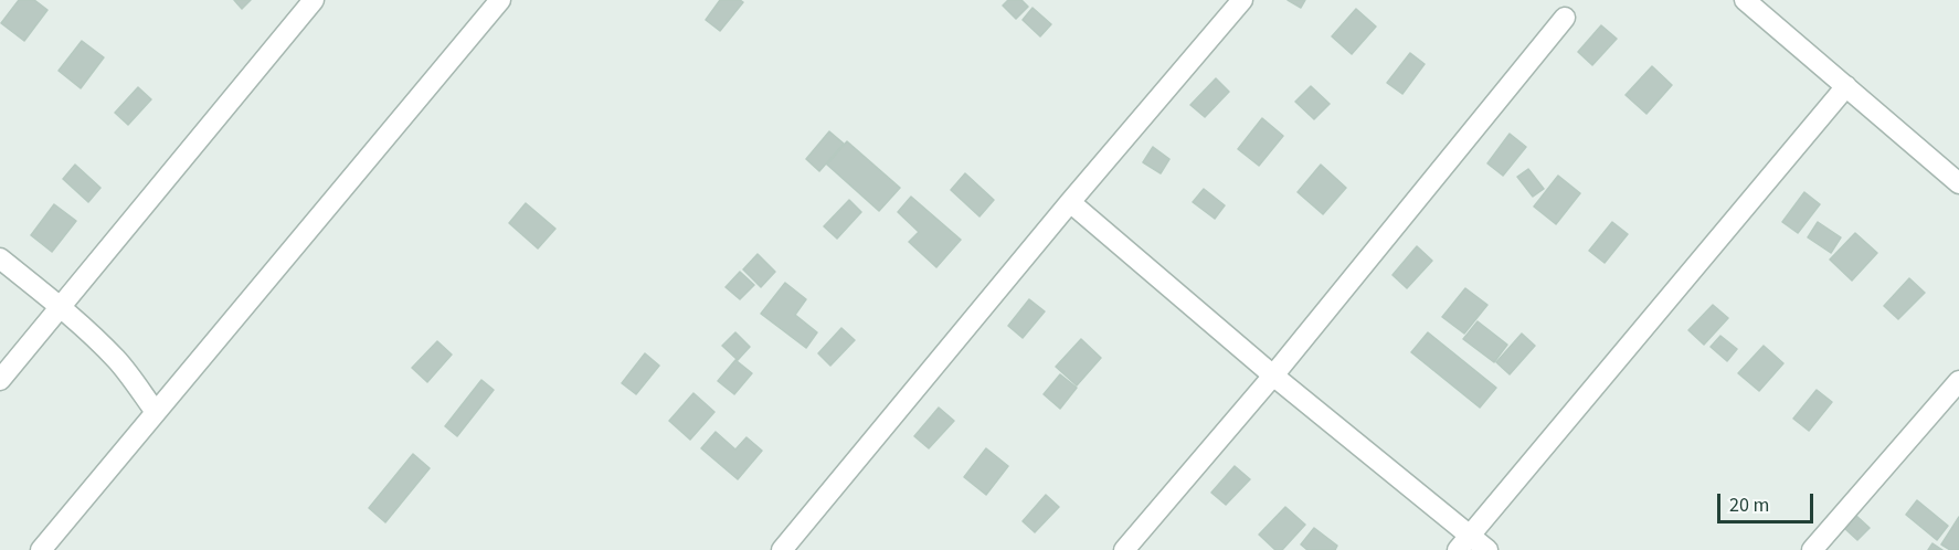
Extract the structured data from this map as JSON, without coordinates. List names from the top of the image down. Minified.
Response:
{"scale_bar":"20 m"}
